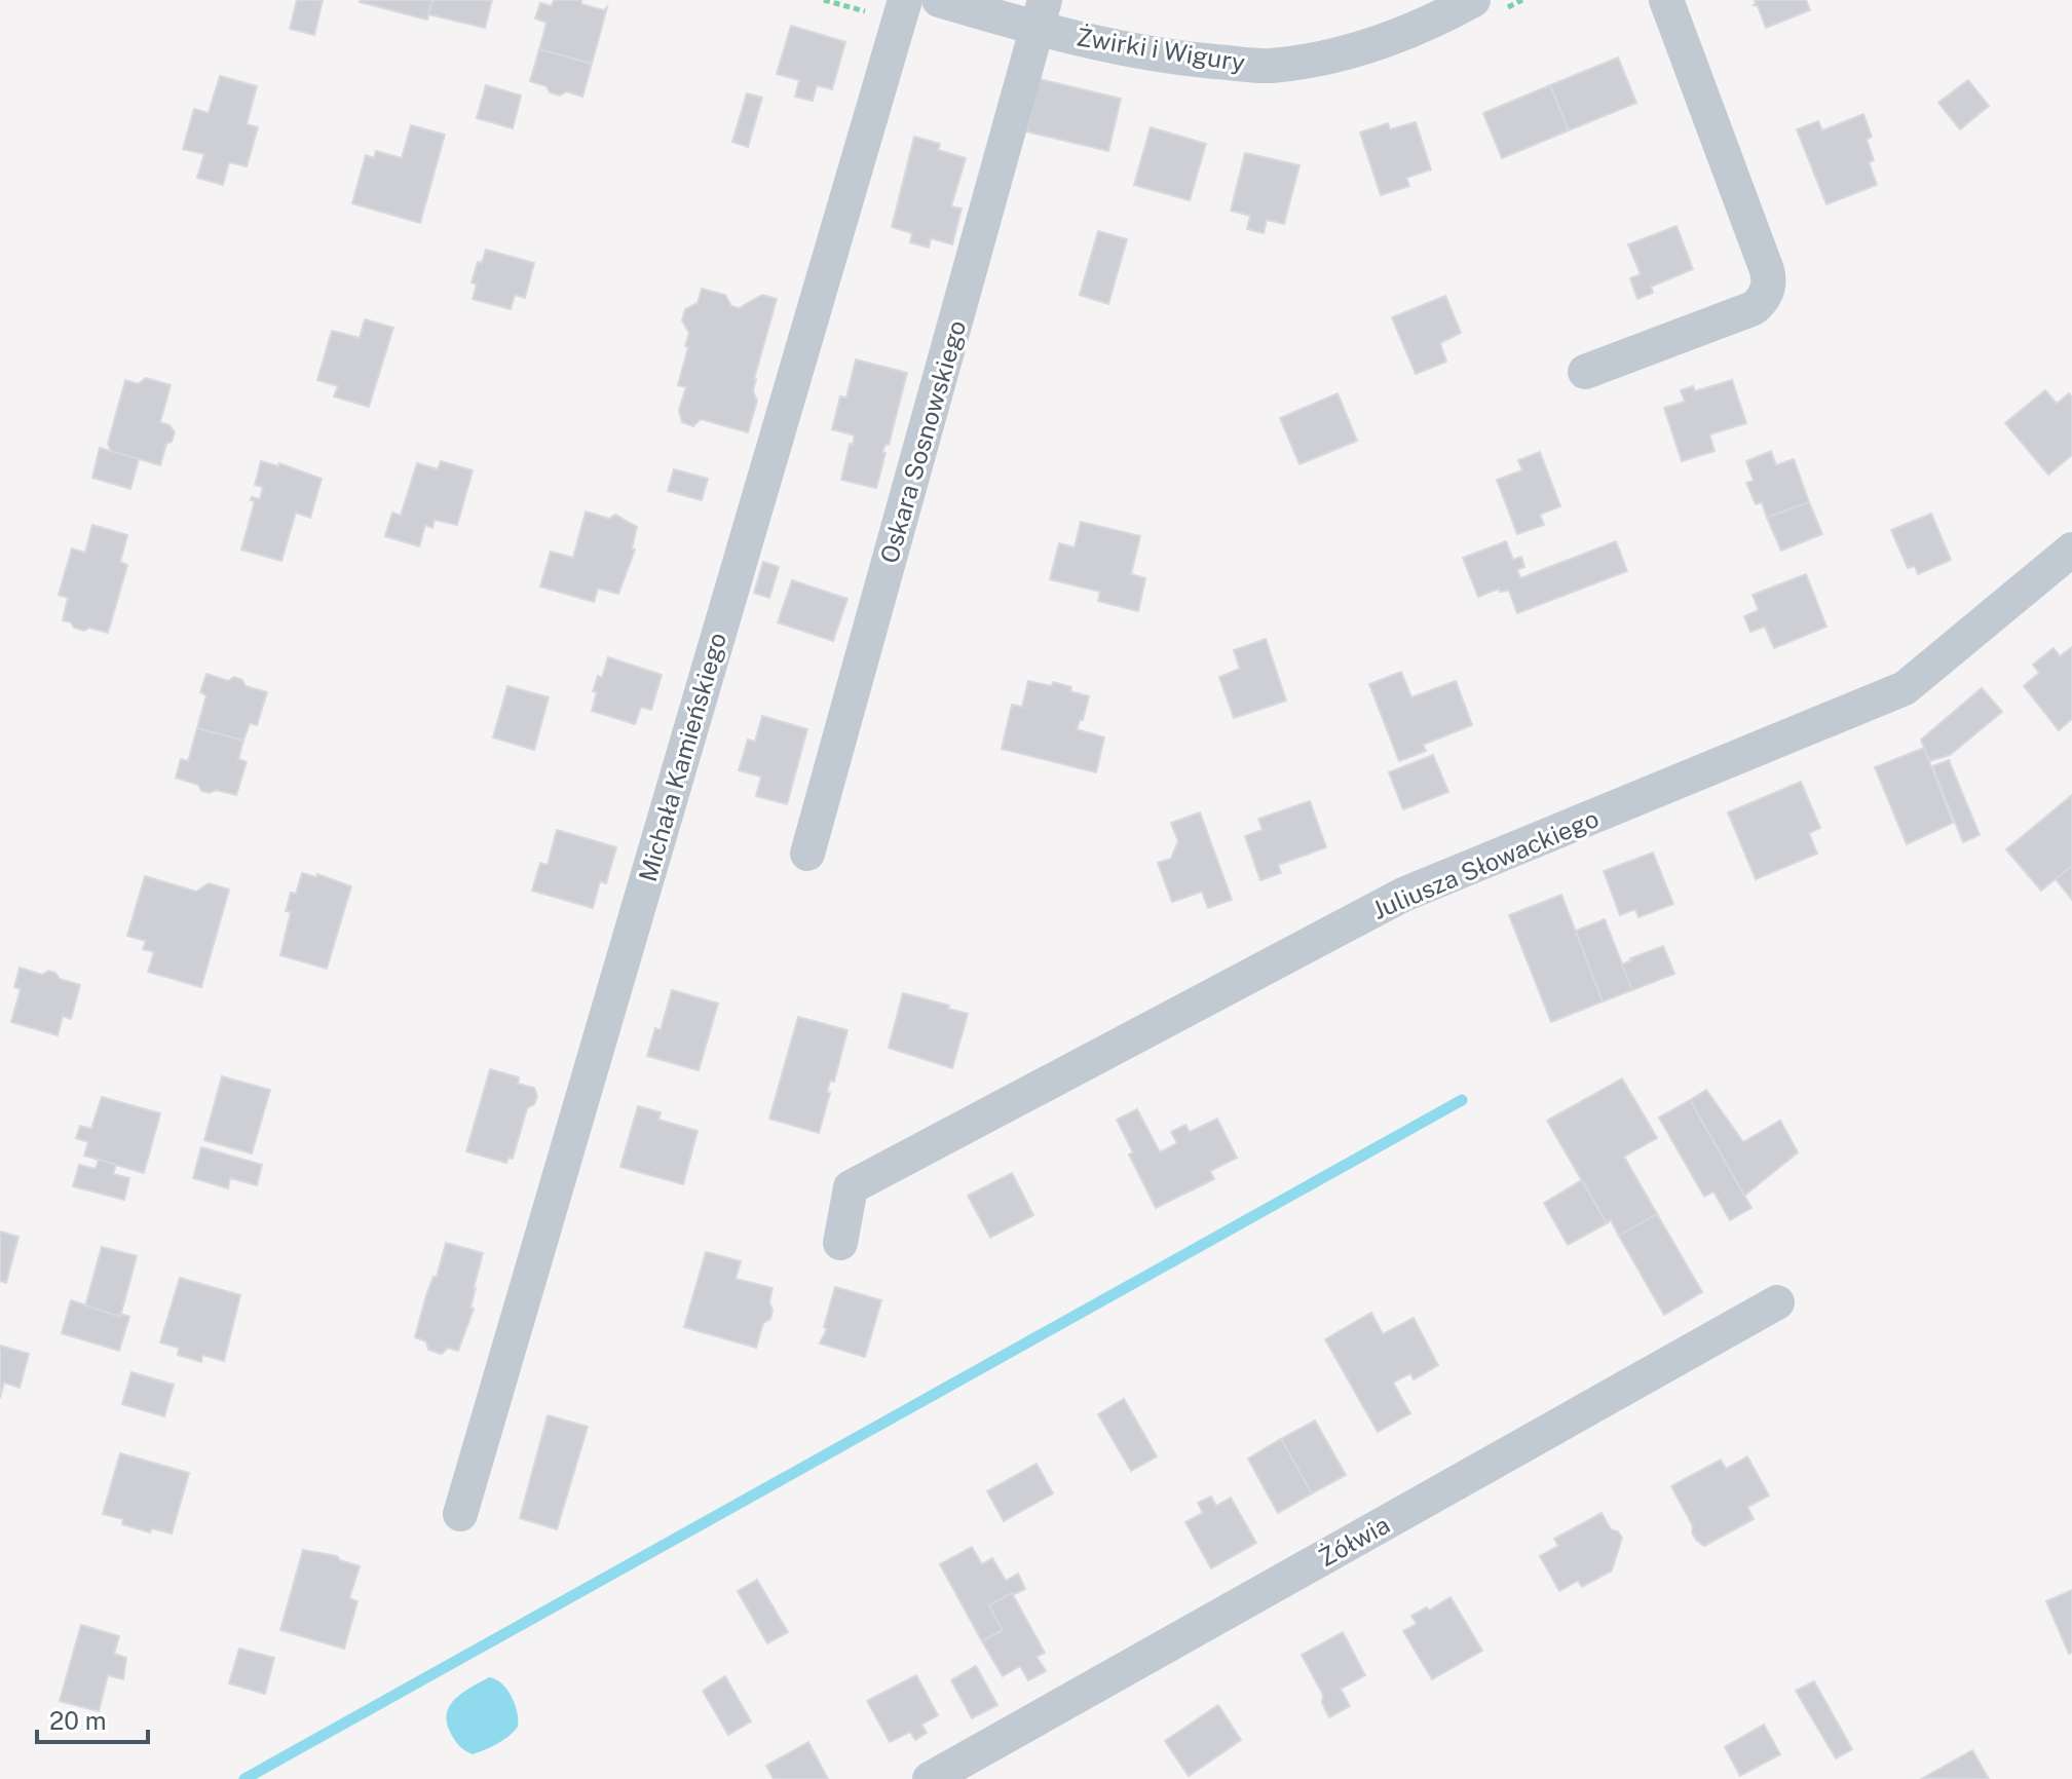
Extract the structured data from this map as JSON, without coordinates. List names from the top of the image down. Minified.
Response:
{"streets":{"street":["Żwirki i Wigury","Oskara Sosnowskiego","Michała Kamieńskiego","Juliusza Słowackiego","Żółwia"]},"crossings":[["Żwirki i Wigury","Oskara Sosnowskiego"]],"scale_bar":"20 m"}
